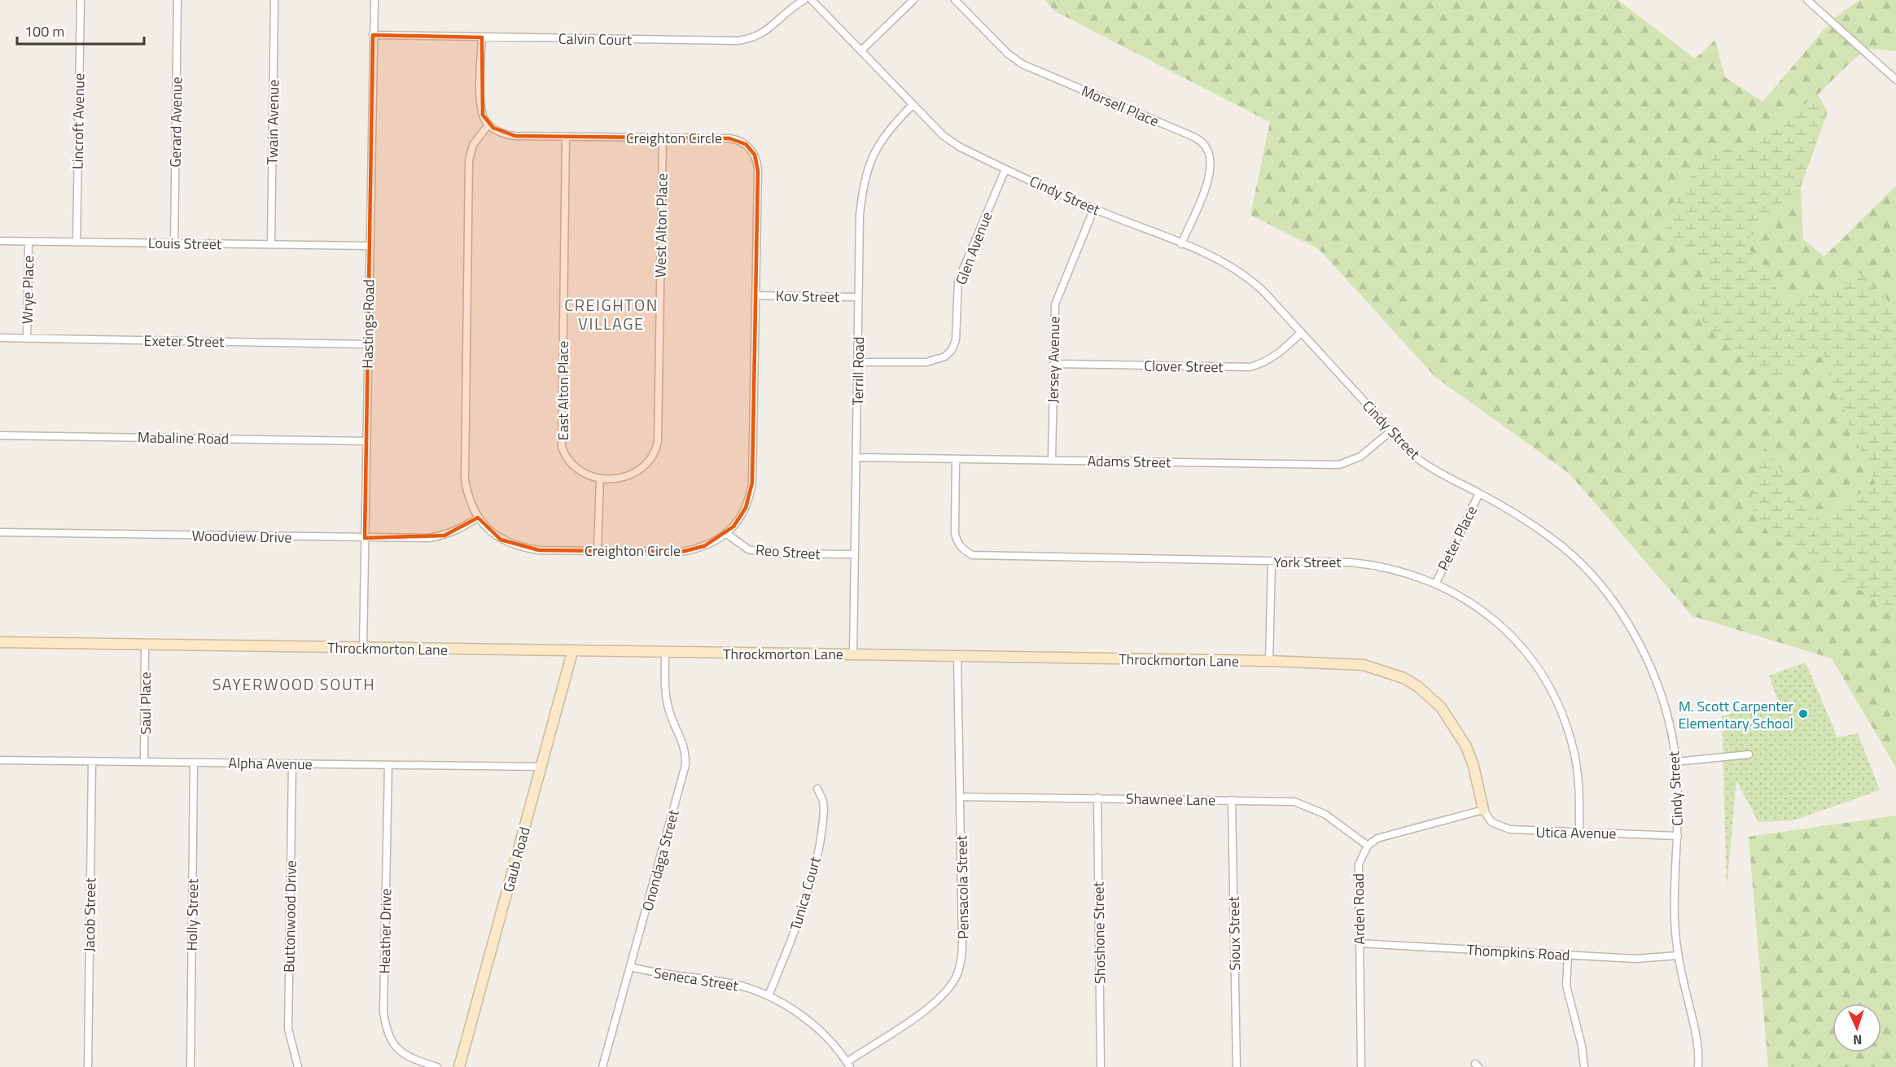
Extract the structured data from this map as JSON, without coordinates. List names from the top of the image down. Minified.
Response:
{"streets":{"street":["Calvin Court","Morsell Place","Lincroft Avenue","Gerard Avenue","Twain Avenue","Creighton Circle","Cindy Street","West Alton Place","Louis Street","Glen Avenue","Wrye Place","Kov Street","Hastings Road","Exeter Street","Jersey Avenue","Clover Street","Terrill Road","East Alton Place","Mabaline Road","Adams Street","Woodview Drive","Peter Place","Reo Street","York Street","Throckmorton Lane","Saul Place","Alpha Avenue","Shawnee Lane","Utica Avenue","Gaub Road","Onondaga Street","Pensacola Street","Tunica Court","Arden Road","Jacob Street","Holly Street","Buttonwood Drive","Heather Drive","Shoshone Street","Sioux Street","Thompkins Road","Seneca Street"]},"crossings":[["Calvin Court","Hastings Road"],["Morsell Place","Cindy Street"],["Lincroft Avenue","Louis Street"],["Gerard Avenue","Louis Street"],["Twain Avenue","Louis Street"],["Creighton Circle","West Alton Place"],["Creighton Circle","Kov Street"],["Creighton Circle","East Alton Place"],["Creighton Circle","Woodview Drive"],["Creighton Circle","Reo Street"],["Cindy Street","Glen Avenue"],["Cindy Street","Jersey Avenue"],["Cindy Street","Clover Street"],["Cindy Street","Terrill Road"],["Cindy Street","Adams Street"],["Cindy Street","Peter Place"],["Cindy Street","Utica Avenue"],["Cindy Street","Thompkins Road"],["West Alton Place","East Alton Place"],["Louis Street","Wrye Place"],["Louis Street","Hastings Road"],["Glen Avenue","Terrill Road"],["Wrye Place","Exeter Street"],["Kov Street","Terrill Road"],["Hastings Road","Exeter Street"],["Hastings Road","Mabaline Road"],["Hastings Road","Woodview Drive"],["Hastings Road","Throckmorton Lane"],["Jersey Avenue","Clover Street"],["Jersey Avenue","Adams Street"],["Terrill Road","Adams Street"],["Terrill Road","Reo Street"],["Terrill Road","Throckmorton Lane"],["Adams Street","York Street"],["Peter Place","York Street"],["York Street","Utica Avenue"],["Throckmorton Lane","Saul Place"],["Throckmorton Lane","Utica Avenue"],["Throckmorton Lane","Gaub Road"],["Throckmorton Lane","Onondaga Street"],["Throckmorton Lane","Pensacola Street"],["Saul Place","Alpha Avenue"],["Alpha Avenue","Gaub Road"],["Alpha Avenue","Jacob Street"],["Alpha Avenue","Holly Street"],["Alpha Avenue","Buttonwood Drive"],["Alpha Avenue","Heather Drive"],["Shawnee Lane","Pensacola Street"],["Shawnee Lane","Arden Road"],["Shawnee Lane","Shoshone Street"],["Shawnee Lane","Sioux Street"],["Onondaga Street","Seneca Street"],["Pensacola Street","Seneca Street"],["Tunica Court","Seneca Street"],["Arden Road","Thompkins Road"]],"districts":["CREIGHTON VILLAGE","SAYERWOOD SOUTH"],"places":["M. Scott Carpenter Elementary School"],"scale_bar":"100 m","north":"bottom"}
